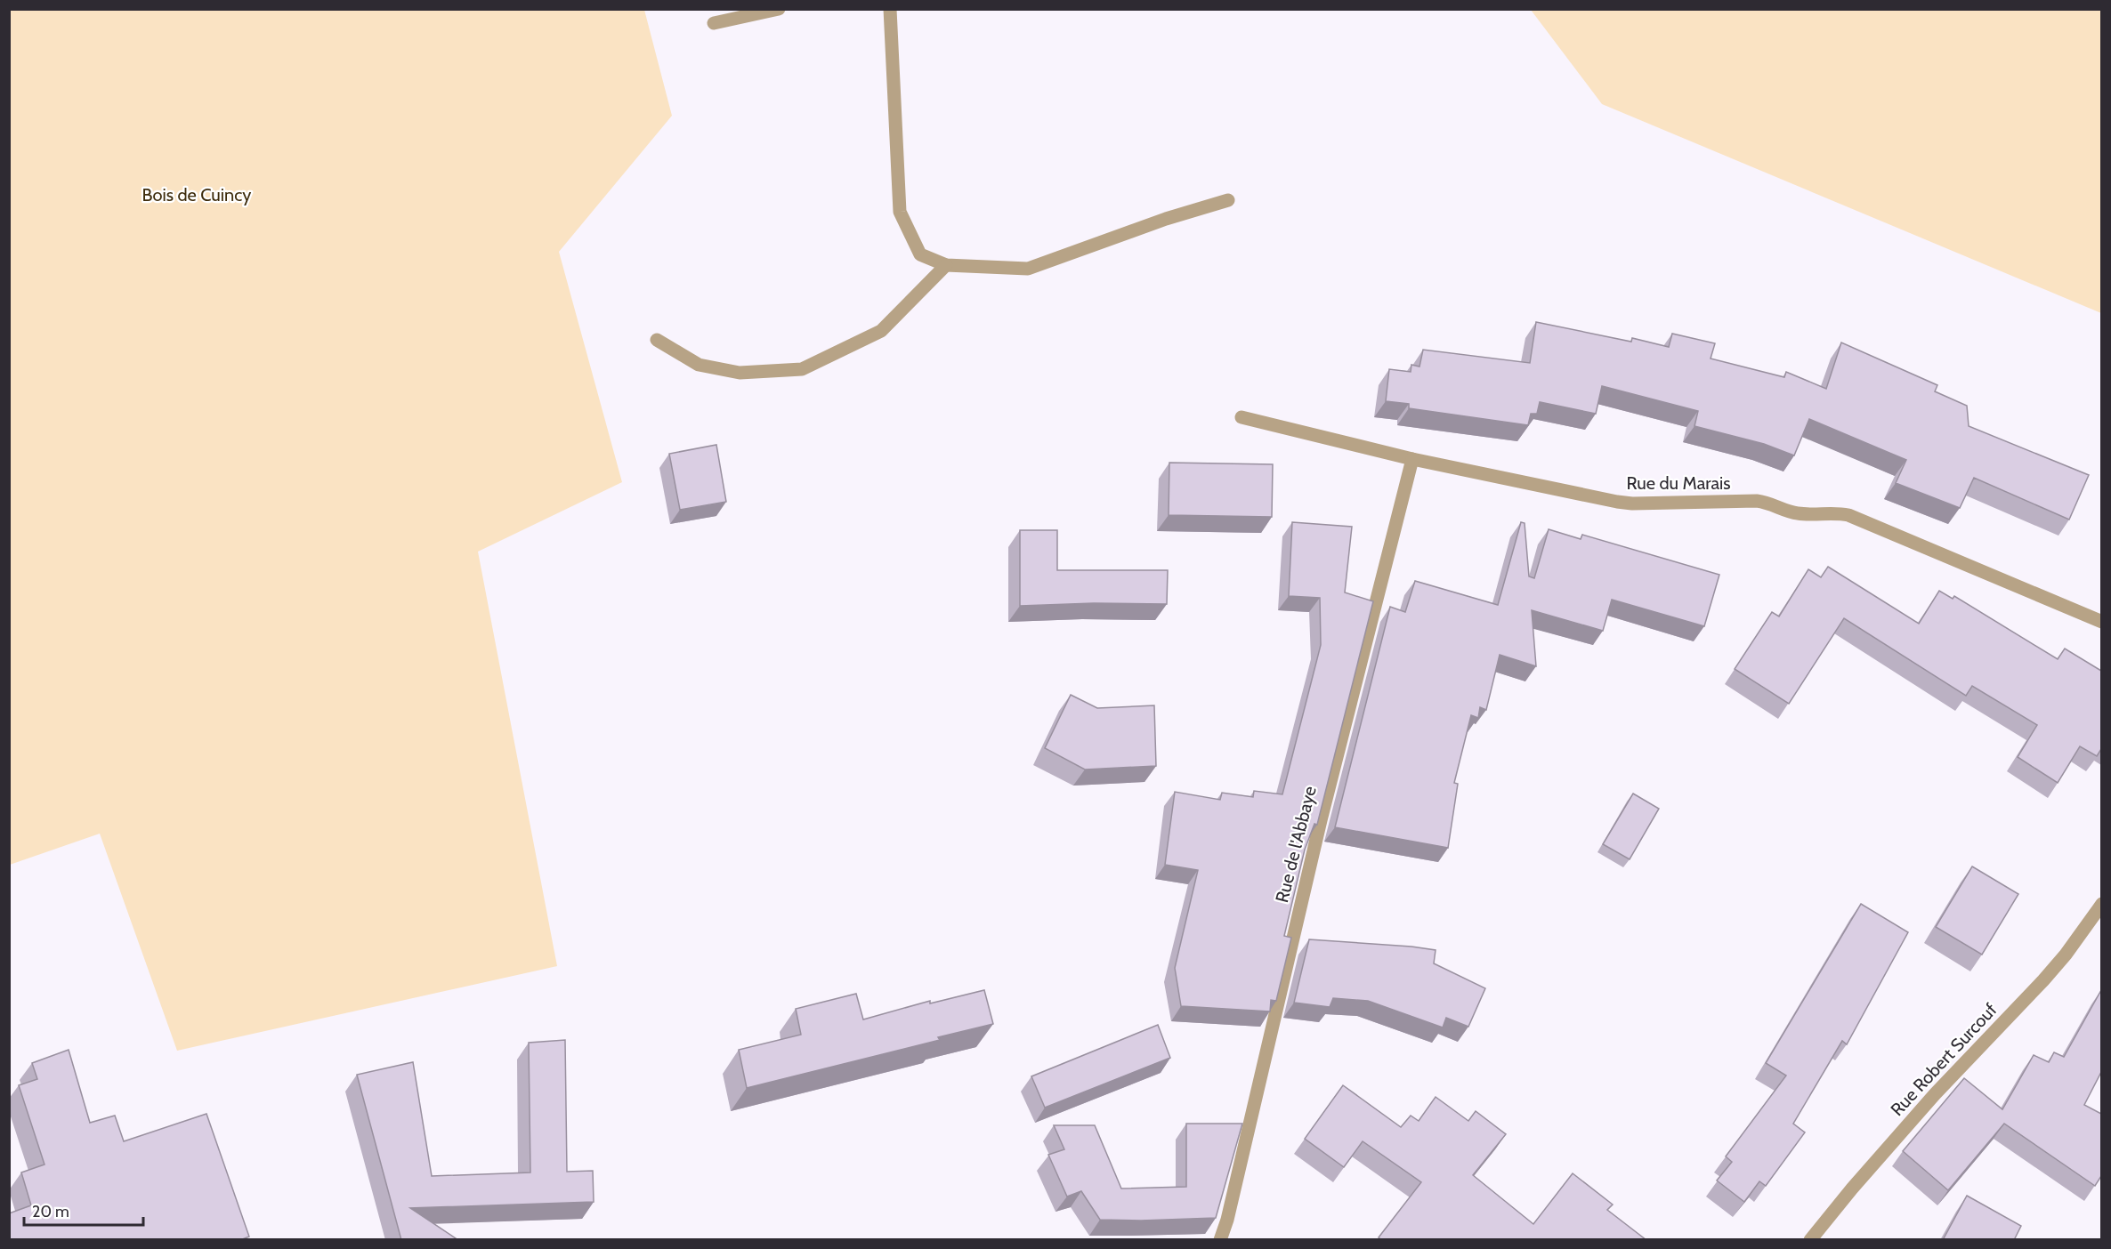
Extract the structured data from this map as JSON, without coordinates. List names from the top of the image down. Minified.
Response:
{"streets":{"street":["Rue du Marais","Rue de l'Abbaye","Rue Robert Surcouf"]},"crossings":[["Rue du Marais","Rue de l'Abbaye"]],"parks":["Bois de Cuincy"],"scale_bar":"20 m"}
